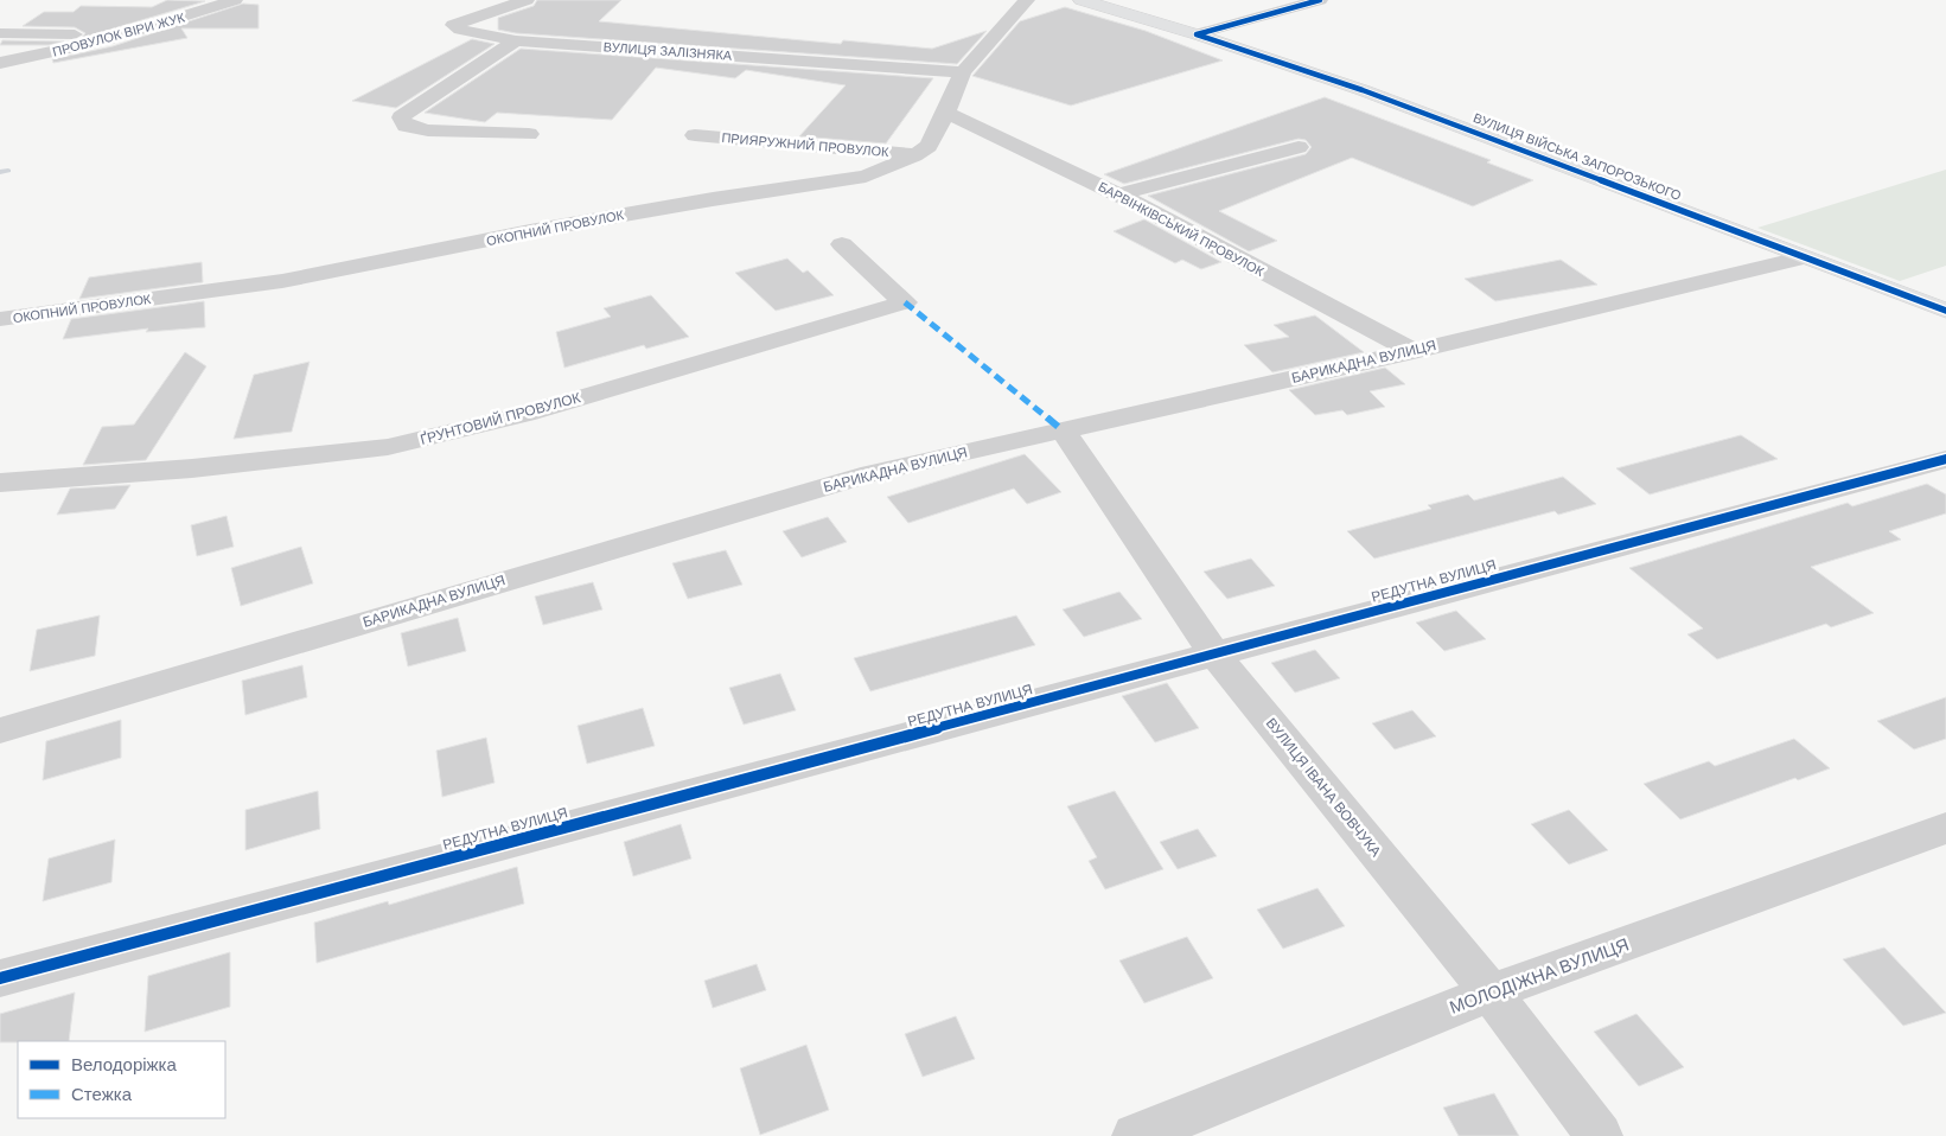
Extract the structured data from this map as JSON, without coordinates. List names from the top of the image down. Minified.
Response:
{"streets":{"street":["ПРОВУЛОК ВІРИ ЖУК","ВУЛИЦЯ ЗАЛІЗНЯКА","ПРИЯРУЖНИЙ ПРОВУЛОК","ВУЛИЦЯ ВІЙСЬКА ЗАПОРОЗЬКОГО","ОКОПНИЙ ПРОВУЛОК","БАРВІНКІВСЬКИЙ ПРОВУЛОК","БАРИКАДНА ВУЛИЦЯ","ҐРУНТОВИЙ ПРОВУЛОК","РЕДУТНА ВУЛИЦЯ","ВУЛИЦЯ ІВАНА ВОВЧУКА","МОЛОДІЖНА ВУЛИЦЯ"]},"crossings":[["ВУЛИЦЯ ЗАЛІЗНЯКА","ОКОПНИЙ ПРОВУЛОК"],["ПРИЯРУЖНИЙ ПРОВУЛОК","ОКОПНИЙ ПРОВУЛОК"],["ВУЛИЦЯ ВІЙСЬКА ЗАПОРОЗЬКОГО","БАРИКАДНА ВУЛИЦЯ"],["ОКОПНИЙ ПРОВУЛОК","БАРВІНКІВСЬКИЙ ПРОВУЛОК"],["БАРВІНКІВСЬКИЙ ПРОВУЛОК","БАРИКАДНА ВУЛИЦЯ"],["БАРИКАДНА ВУЛИЦЯ","ВУЛИЦЯ ІВАНА ВОВЧУКА"],["РЕДУТНА ВУЛИЦЯ","ВУЛИЦЯ ІВАНА ВОВЧУКА"],["ВУЛИЦЯ ІВАНА ВОВЧУКА","МОЛОДІЖНА ВУЛИЦЯ"]],"legend":["Велодоріжка","Стежка"]}
